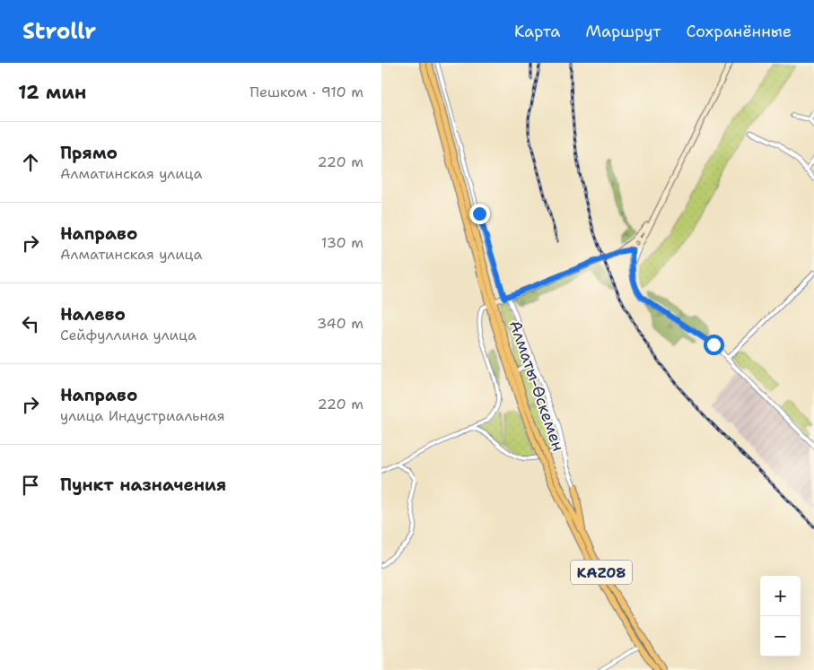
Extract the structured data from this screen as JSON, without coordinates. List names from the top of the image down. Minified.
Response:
{"streets":{"highway":["Алматы-Өскемен","KAZ08"]},"page":{"header":"Strollr","nav":["Карта","Маршрут","Сохранённые"],"heading":["12 мин","Пешком · 910 m"],"list":[["Прямо","Алматинская улица","220 m"],["Направо","Алматинская улица","130 m"],["Налево","Сейфуллина улица","340 m"],["Направо","улица Индустриальная","220 m"],"Пункт назначения"],"map_buttons":["+","−"]}}
